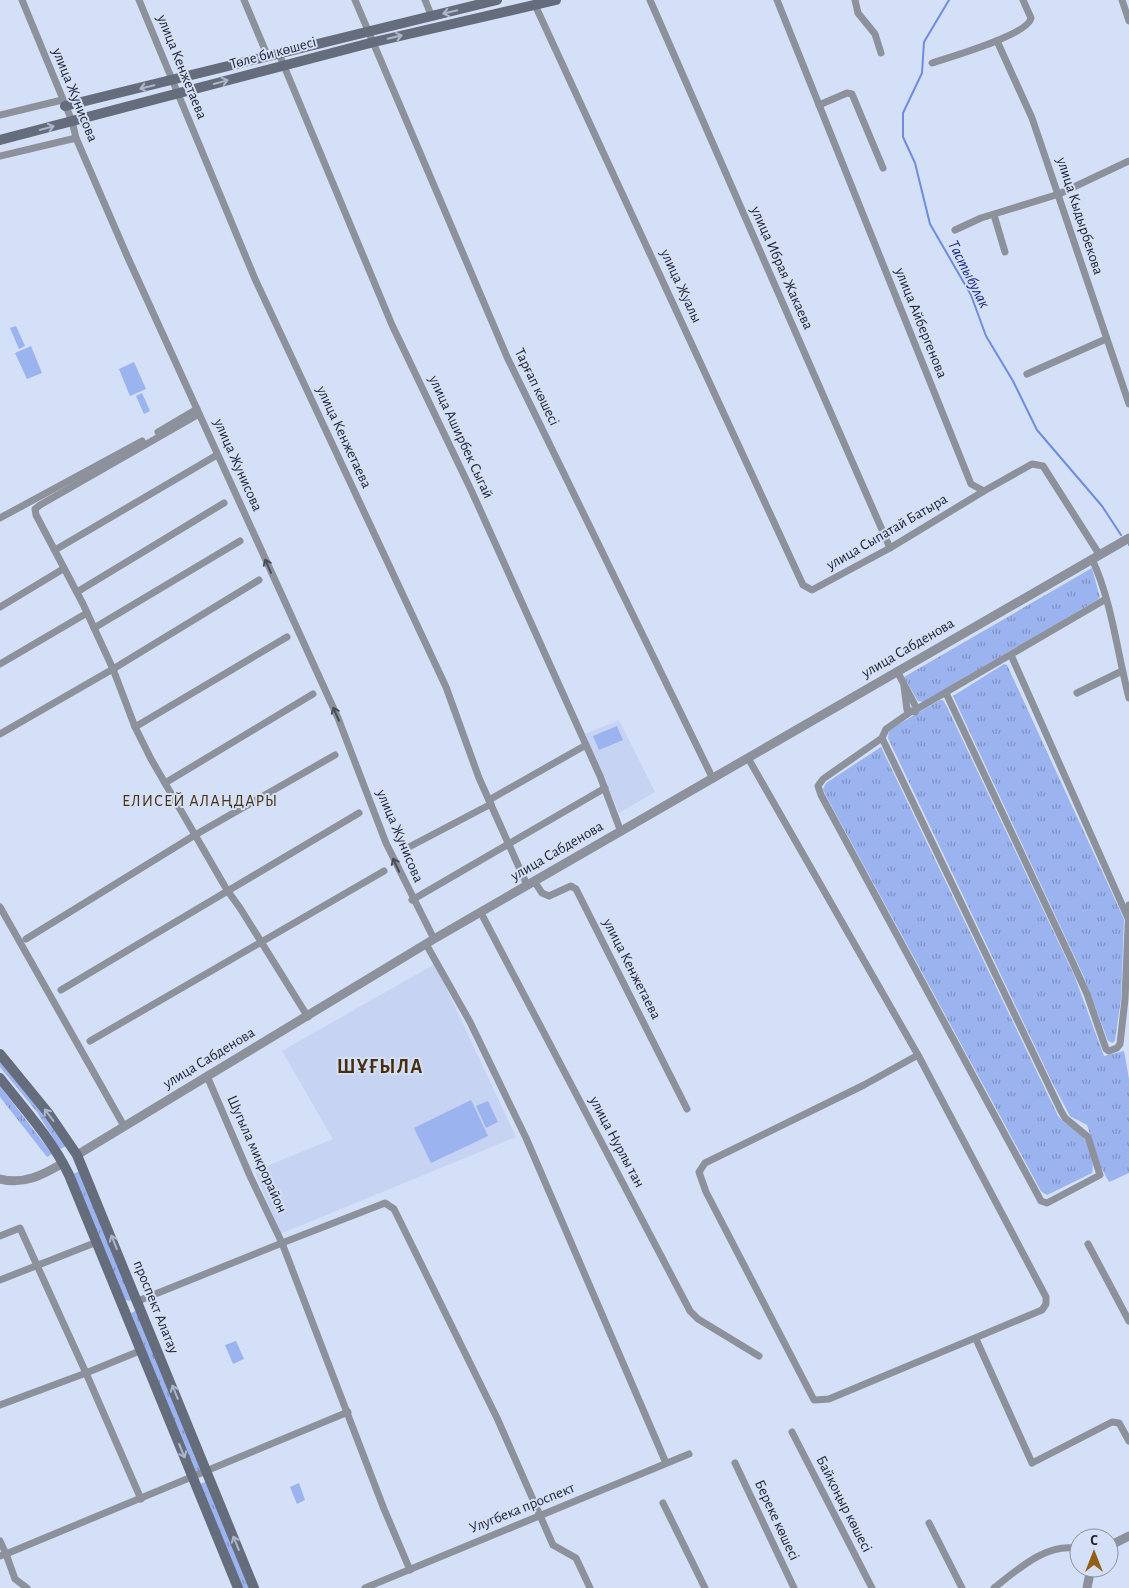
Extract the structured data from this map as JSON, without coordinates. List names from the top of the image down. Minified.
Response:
{"streets":{"main road":["Төле би көшесі","улица Сабденова","проспект Алатау"],"street":["улица Кенжетаева","улица Жунисова","улица Кыдырбекова","улица Ибрая Жакаева","улица Жуалы","улица Айбергенова","Тарғап көшесі","улица Аширбек Сыгай","улица Сыпатай Батыра","улица Нурлы тан","Шугыла микрорайон","Байқоңыр көшесі","Улугбека проспект","Береке көшесі"]},"crossings":[["Төле би көшесі","улица Кенжетаева"],["Төле би көшесі","улица Жунисова"],["Төле би көшесі","улица Жуалы"],["Төле би көшесі","Тарғап көшесі"],["Төле би көшесі","улица Аширбек Сыгай"],["улица Кенжетаева","улица Сабденова"],["улица Жунисова","улица Сабденова"],["улица Жунисова","Улугбека проспект"],["улица Ибрая Жакаева","улица Сыпатай Батыра"],["улица Жуалы","улица Сыпатай Батыра"],["улица Айбергенова","улица Сыпатай Батыра"],["Тарғап көшесі","улица Сабденова"],["улица Аширбек Сыгай","улица Сабденова"],["улица Сабденова","улица Нурлы тан"],["улица Сабденова","Шугыла микрорайон"],["улица Сабденова","проспект Алатау"],["Шугыла микрорайон","Улугбека проспект"]],"districts":["ЕЛИСЕЙ АЛАҢДАРЫ","ШҰҒЫЛА"],"water":["Тастыбулак"],"north":"top"}
